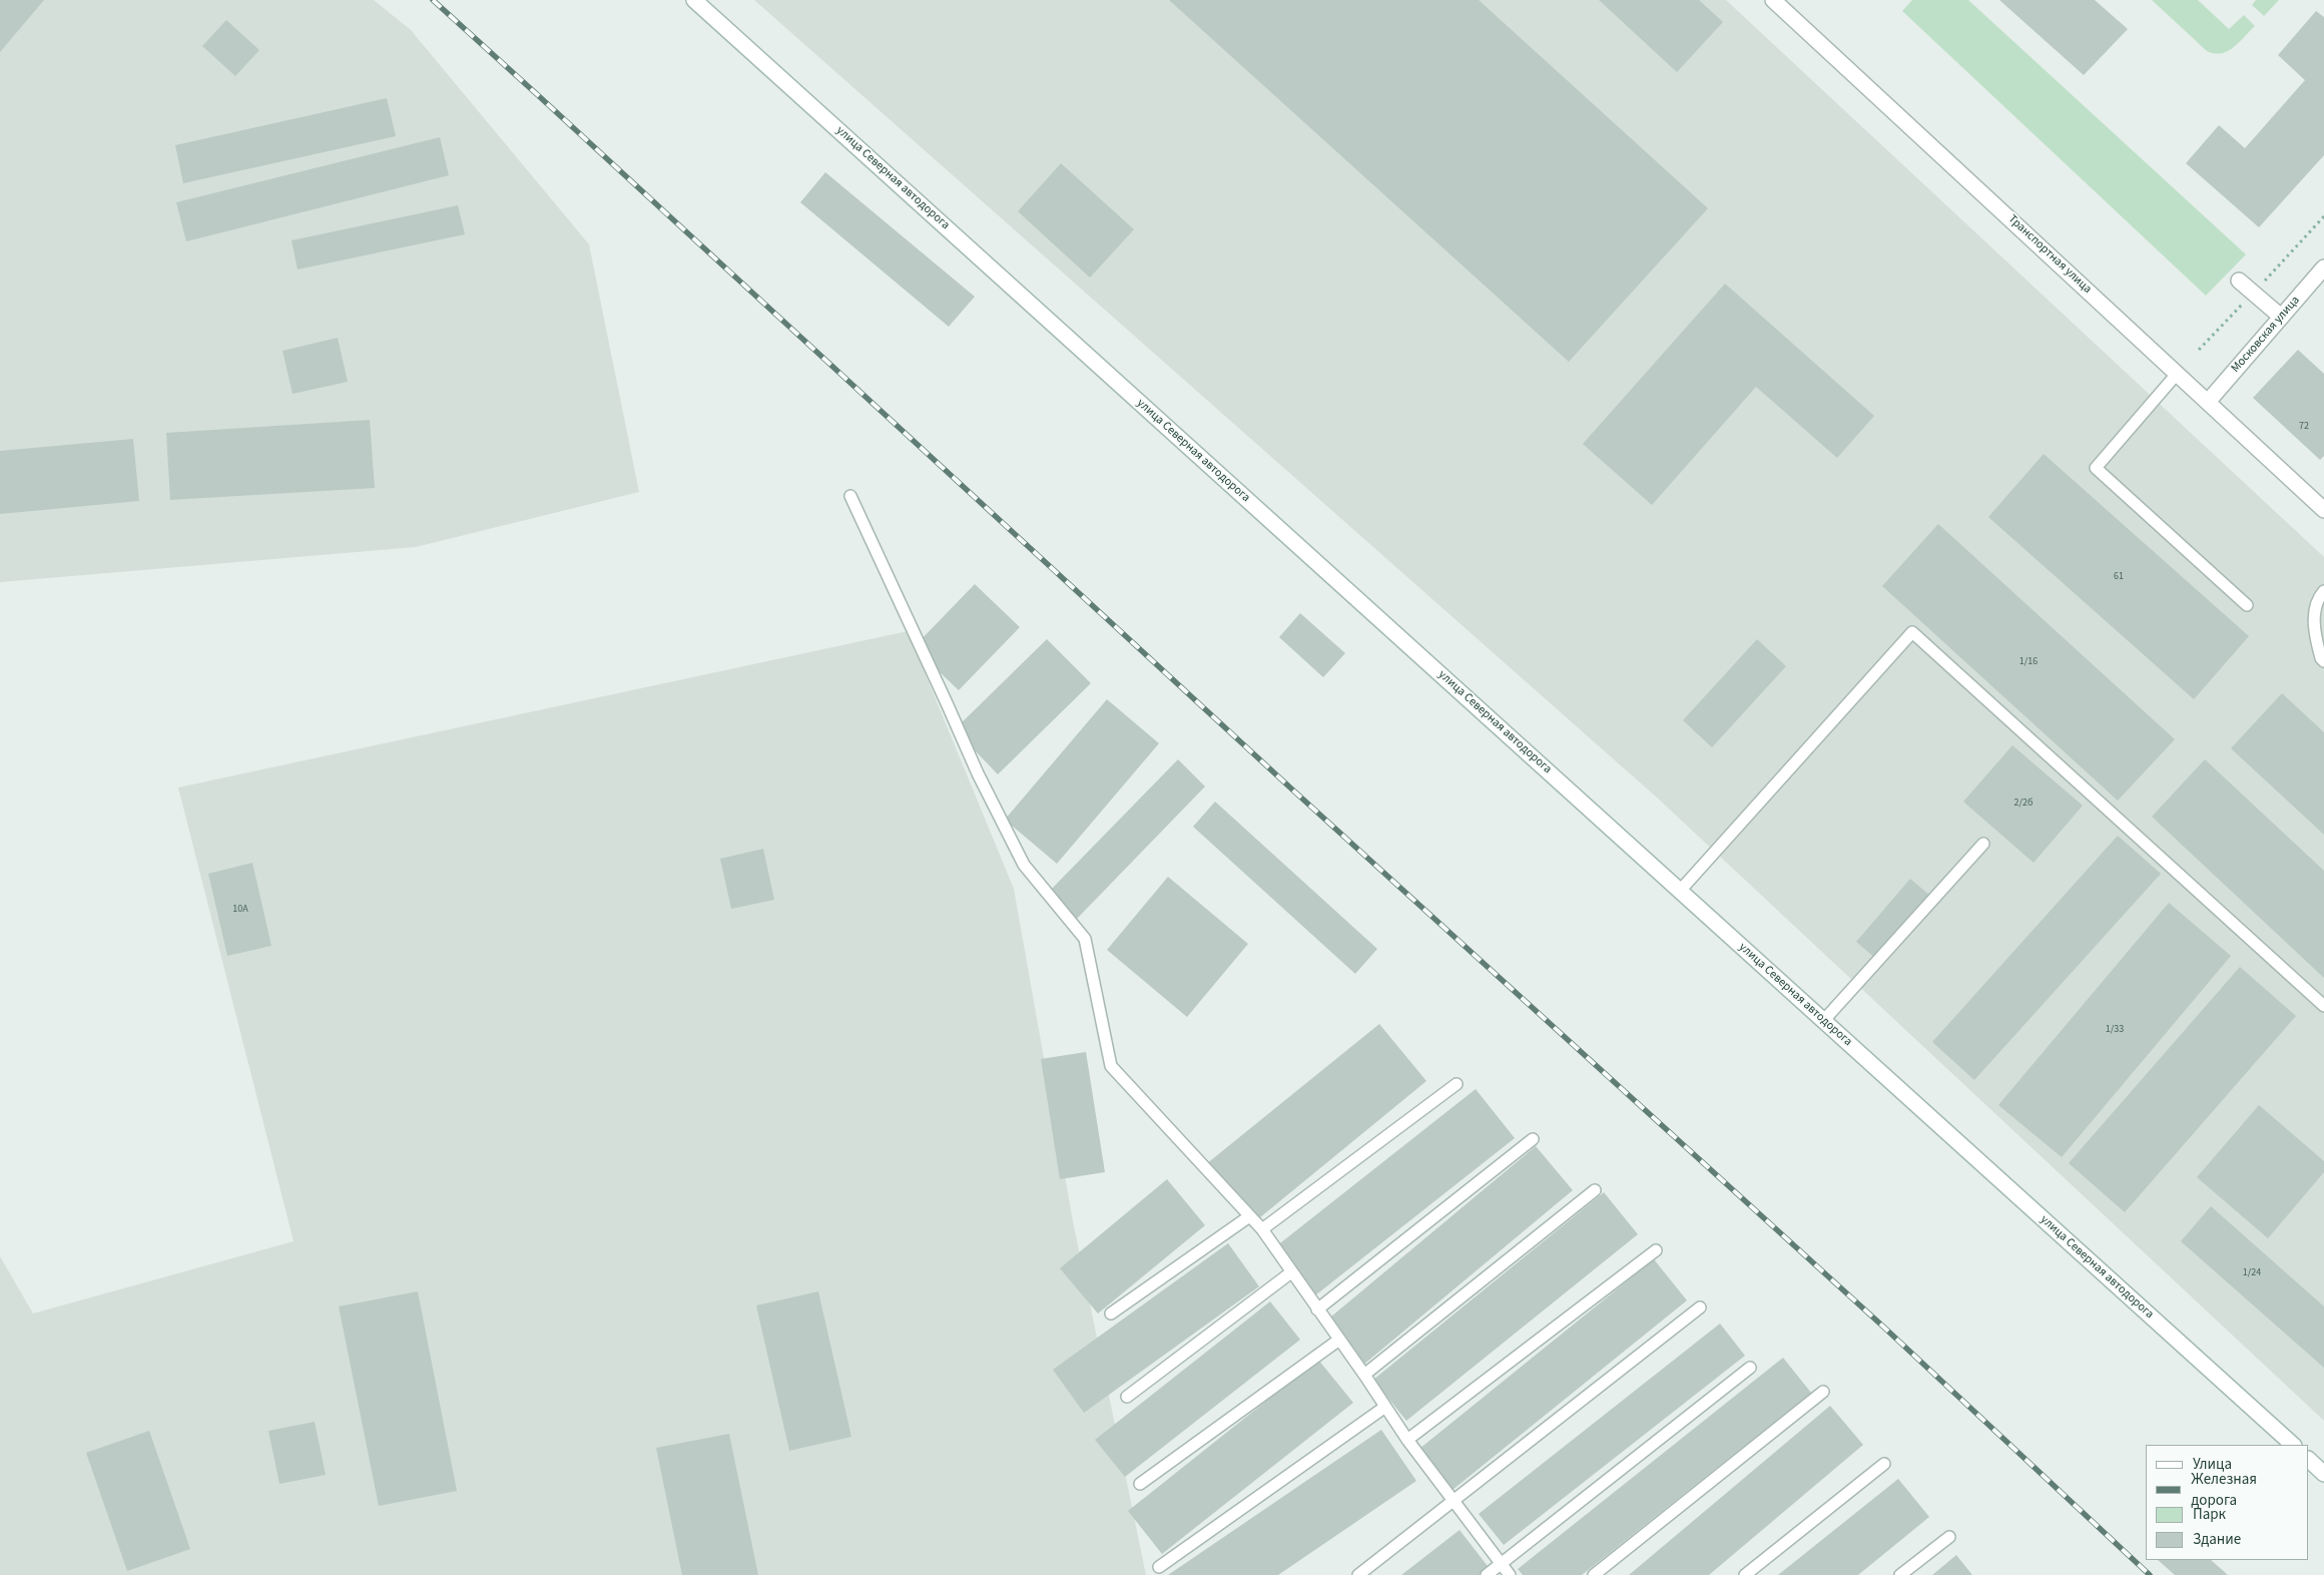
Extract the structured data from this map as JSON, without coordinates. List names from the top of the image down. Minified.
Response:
{"streets":{"main road":["улица Северная автодорога","Транспортная улица","Московская улица"]},"crossings":[["Транспортная улица","Московская улица"]],"house_numbers":["72","61","1/16","2/2б","10А","1/33","1/24"],"legend":["Улица","Железная дорога","Парк","Здание"]}
